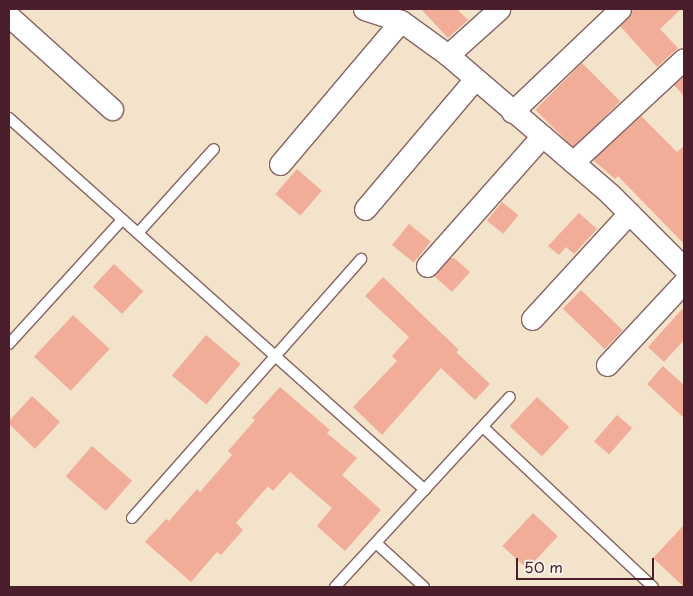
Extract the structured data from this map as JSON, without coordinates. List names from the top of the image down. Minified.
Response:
{"scale_bar":"50 m"}
